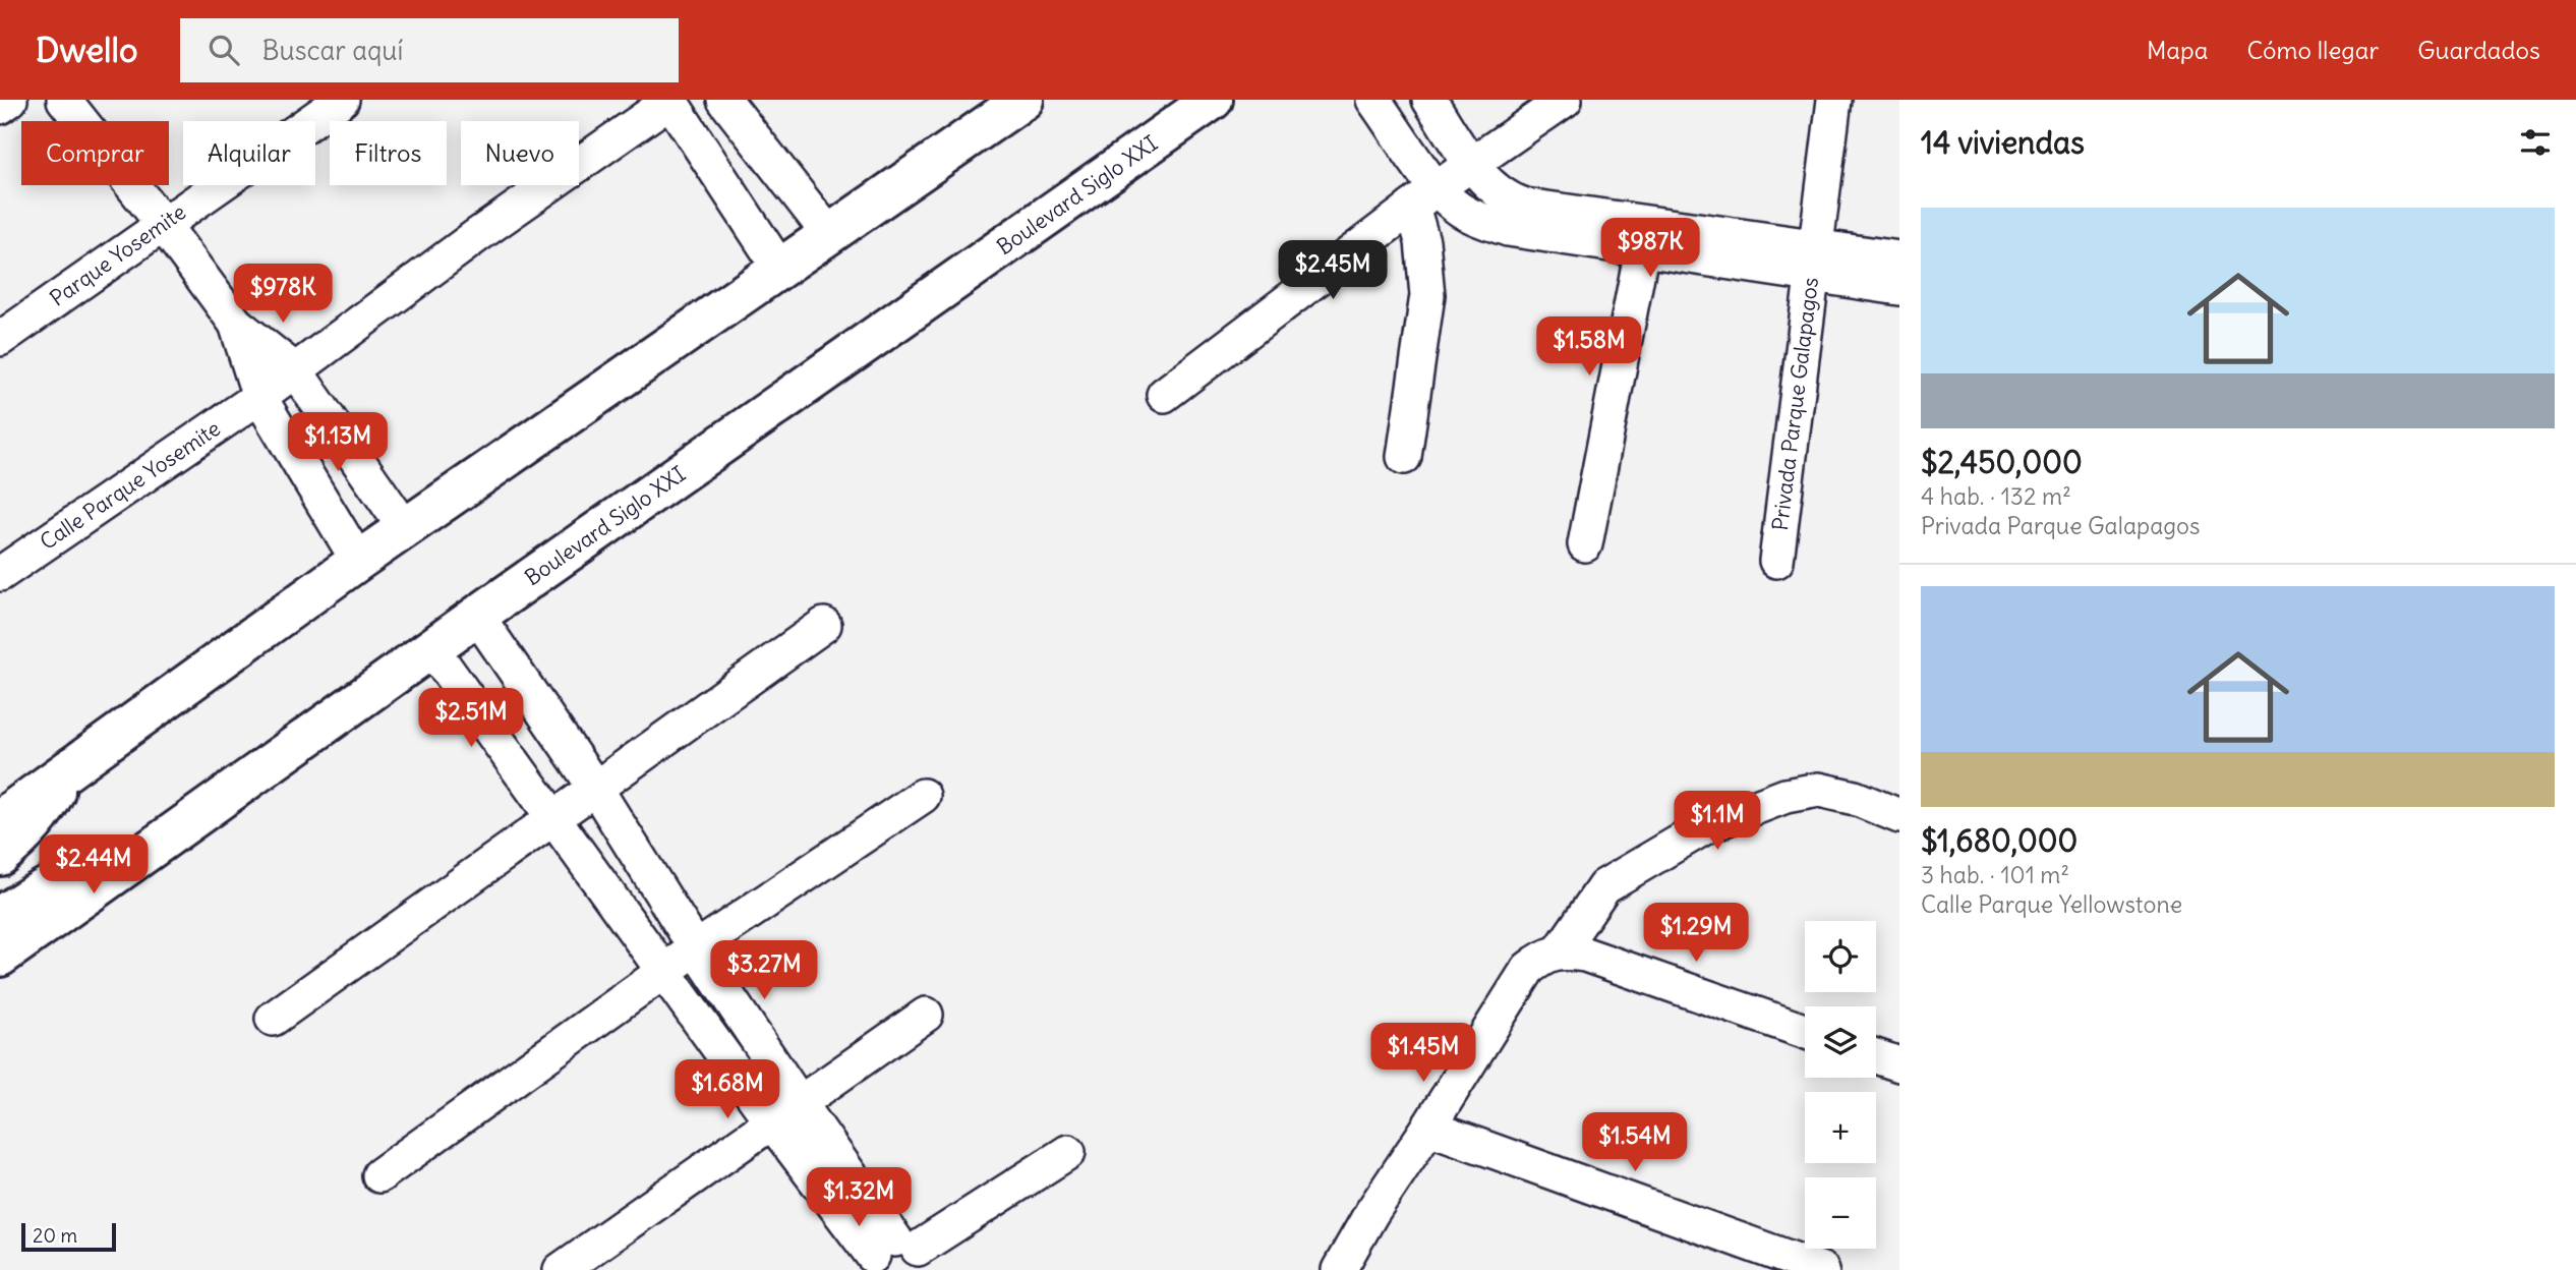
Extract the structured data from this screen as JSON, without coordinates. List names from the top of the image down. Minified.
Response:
{"streets":{"street":["Boulevard Siglo XXI","Parque Yosemite","Privada Parque Galapagos","Calle Parque Yosemite"]},"scale_bar":"20 m","page":{"header":"Dwello","search":"Buscar aquí","nav":["Mapa","Cómo llegar","Guardados"],"heading":"14 viviendas","chip":["Comprar","Alquilar","Filtros","Nuevo"],"list":[{"name":"$2,450,000","note":"4 hab. · 132 m² · Privada Parque Galapagos"},{"name":"$1,680,000","note":"3 hab. · 101 m² · Calle Parque Yellowstone"}],"price":["$987K","$2.45M","$978K","$1.58M","$1.13M","$2.51M","$1.1M","$2.44M","$1.29M","$3.27M","$1.45M","$1.68M","$1.54M","$1.32M"],"map_buttons":["+","−"],"scale":"20 m"}}
